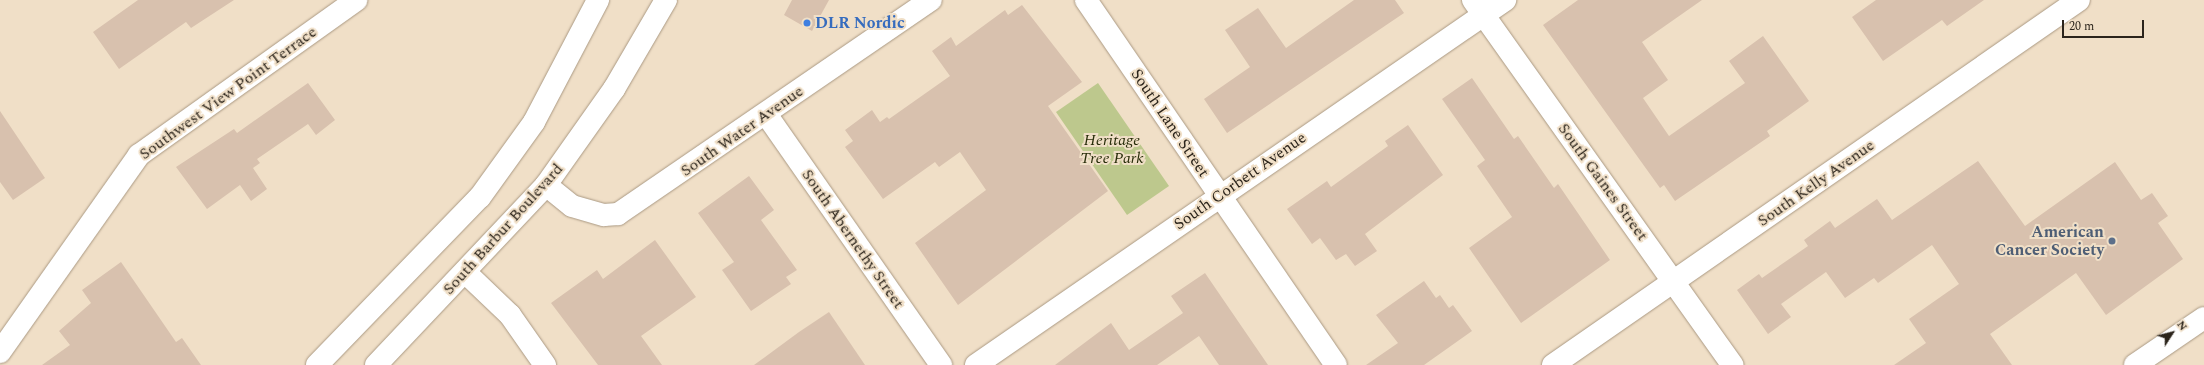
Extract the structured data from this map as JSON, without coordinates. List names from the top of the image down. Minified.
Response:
{"streets":{"street":["Southwest View Point Terrace","South Lane Street","South Water Avenue","South Corbett Avenue","South Gaines Street","South Kelly Avenue","South Barbur Boulevard","South Abernethy Street"]},"crossings":[["South Lane Street","South Corbett Avenue"],["South Water Avenue","South Barbur Boulevard"],["South Water Avenue","South Abernethy Street"],["South Corbett Avenue","South Gaines Street"],["South Gaines Street","South Kelly Avenue"]],"parks":["Heritage Tree Park"],"places":["DLR Nordic","American Cancer Society"],"scale_bar":"20 m","north":"top right"}
